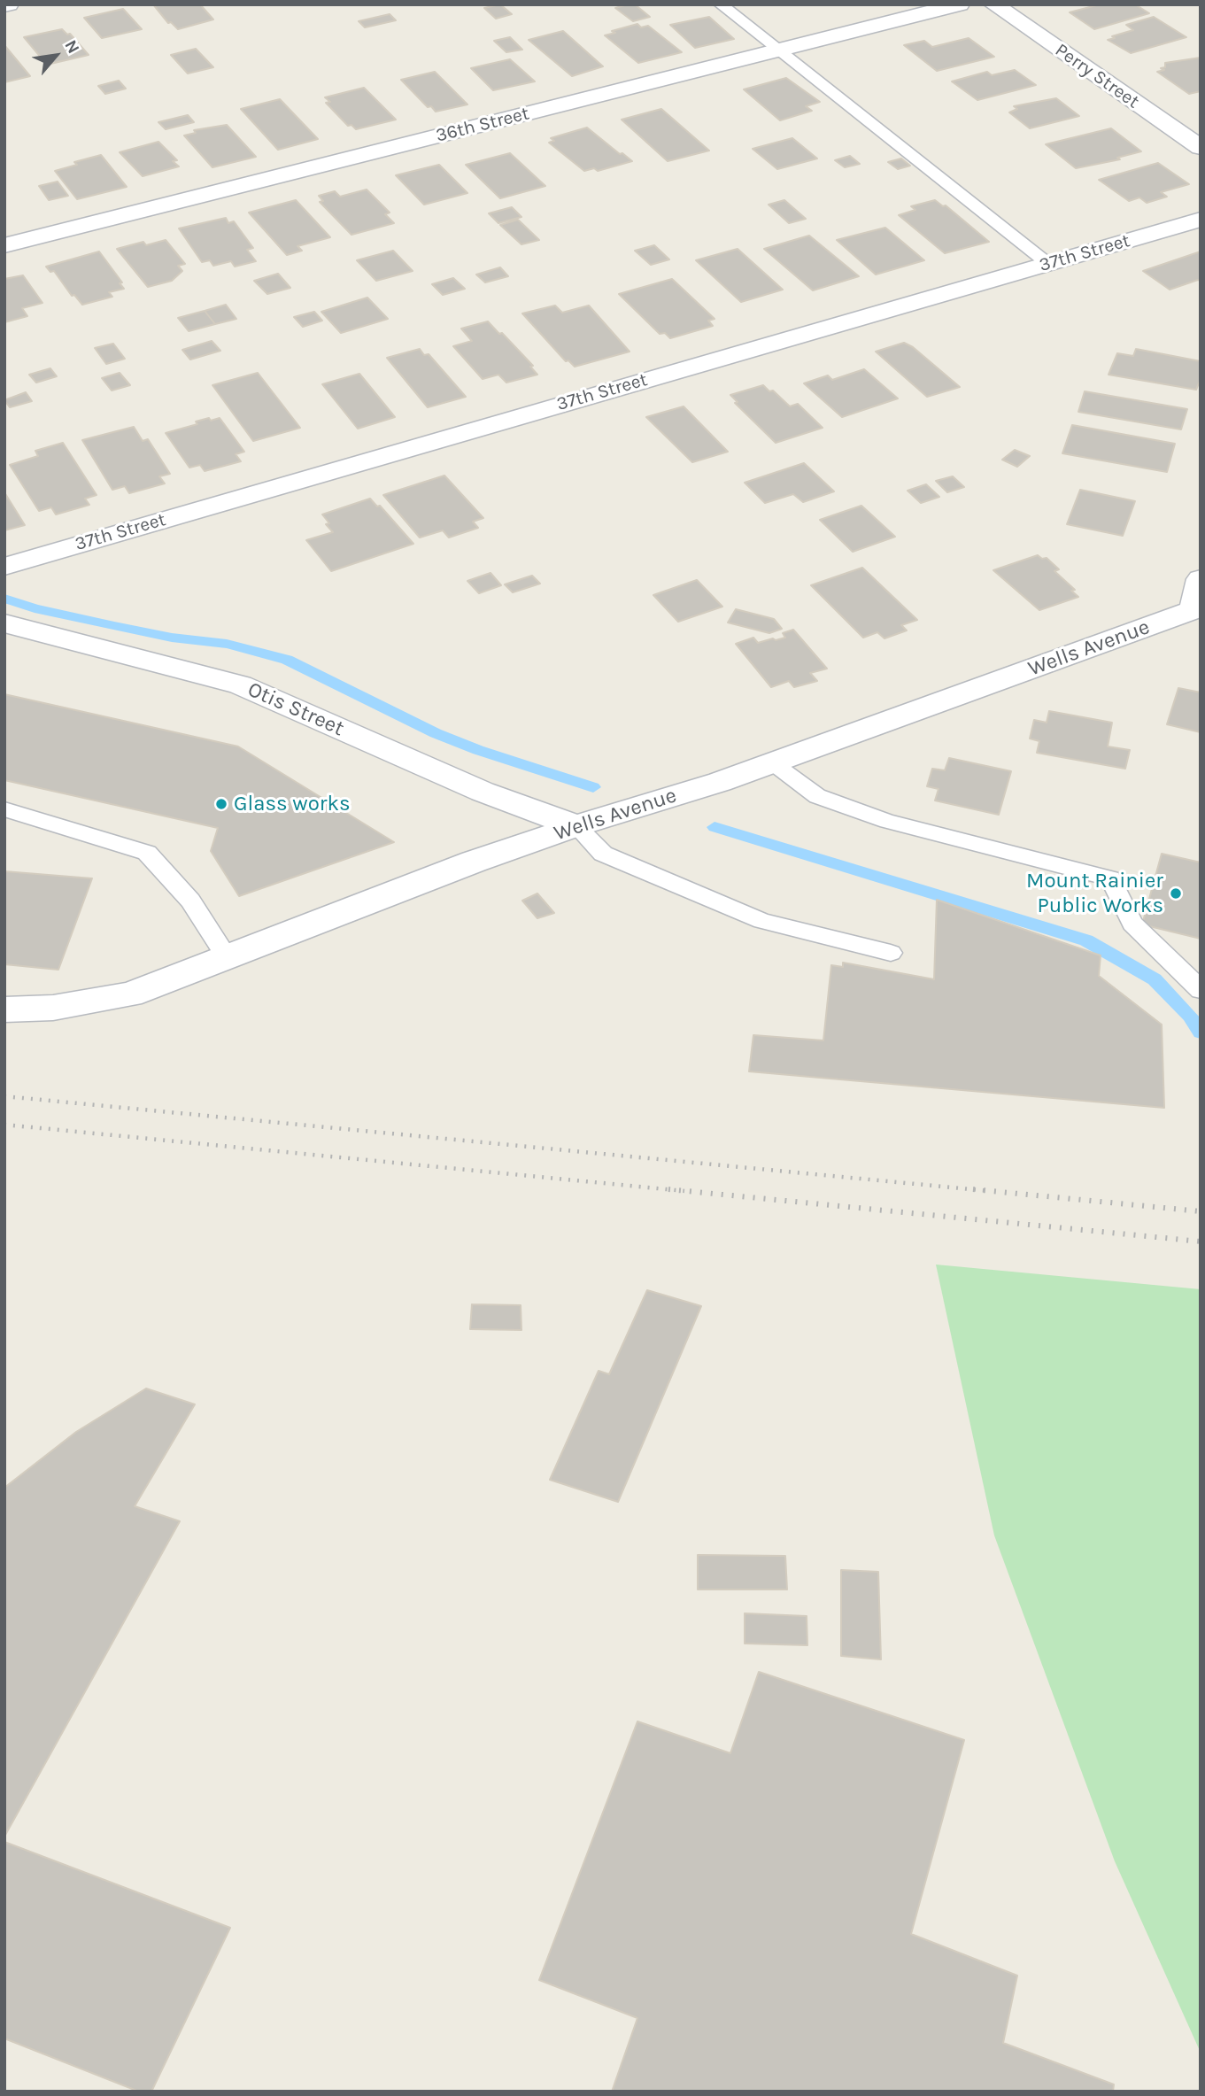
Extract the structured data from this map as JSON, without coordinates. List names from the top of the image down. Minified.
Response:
{"streets":{"street":["Perry Street","36th Street","37th Street","Wells Avenue","Otis Street"]},"crossings":[["Wells Avenue","Otis Street"]],"places":["Glass works","Mount Rainier Public Works"],"north":"top right"}
